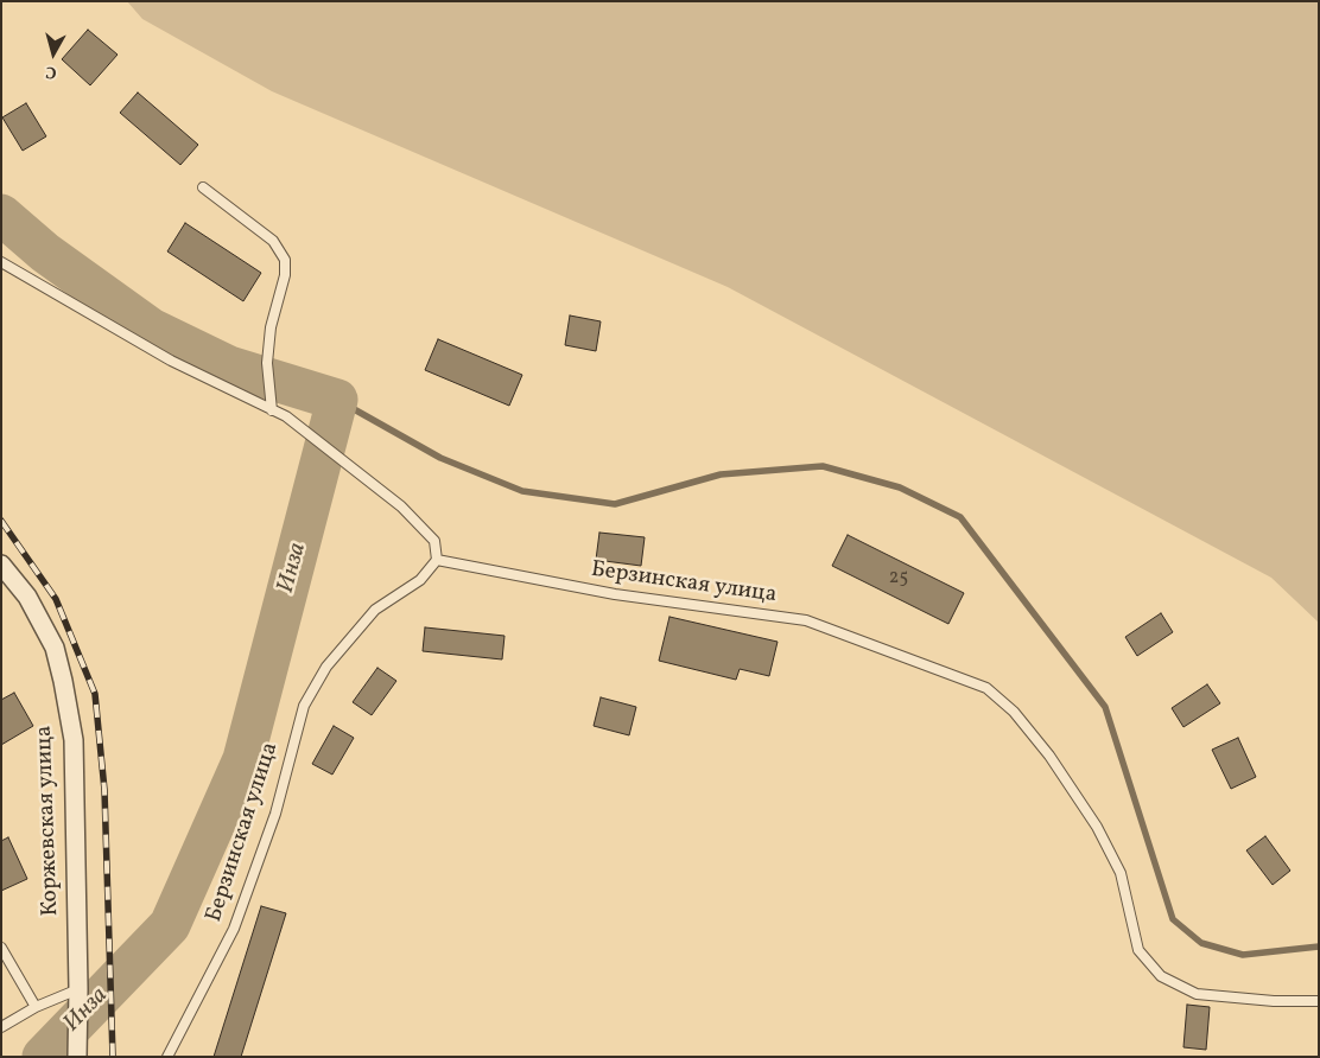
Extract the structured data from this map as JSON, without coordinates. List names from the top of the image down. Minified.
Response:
{"streets":{"street":["Коржевская улица"],"lane":["Берзинская улица"]},"water":["Инза"],"house_numbers":["25"],"north":"bottom"}
